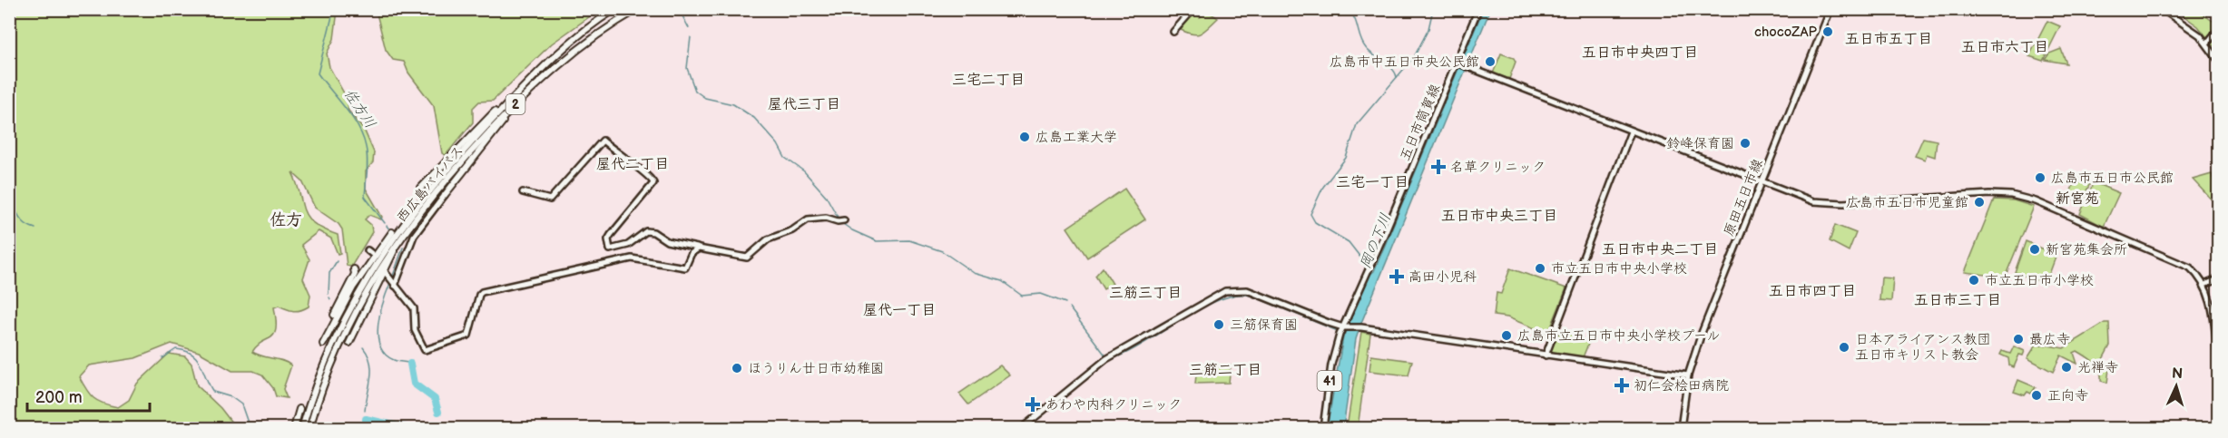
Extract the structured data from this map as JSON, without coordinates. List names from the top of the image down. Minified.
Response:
{"streets":{"highway":["2","西広島バイパス"],"street":["五日市筒賀線","原田五日市線","41"]},"crossings":[["2","西広島バイパス"]],"districts":["五日市五丁目","五日市六丁目","五日市中央四丁目","三宅二丁目","屋代三丁目","屋代二丁目","三宅一丁目","新宮苑","五日市中央三丁目","佐方","五日市中央二丁目","五日市四丁目","三筋三丁目","五日市三丁目","屋代一丁目","三筋二丁目"],"water":["佐方川","岡の下川"],"places":{"other":["chocoZAP","広島市中五日市央公民館","広島工業大学","鈴峰保育園","広島市五日市公民館","広島市五日市児童館","新宮苑集会所","市立五日市中央小学校","市立五日市小学校","三筋保育園","広島市立五日市中央小学校プール","最広寺","日本アライアンス教団 五日市キリスト教会","光禅寺","ほうりん廿日市幼稚園","正向寺"],"health":["名草クリニック","高田小児科","初仁会桧田病院","あわや内科クリニック"]},"scale_bar":"200 m","north":"top"}
